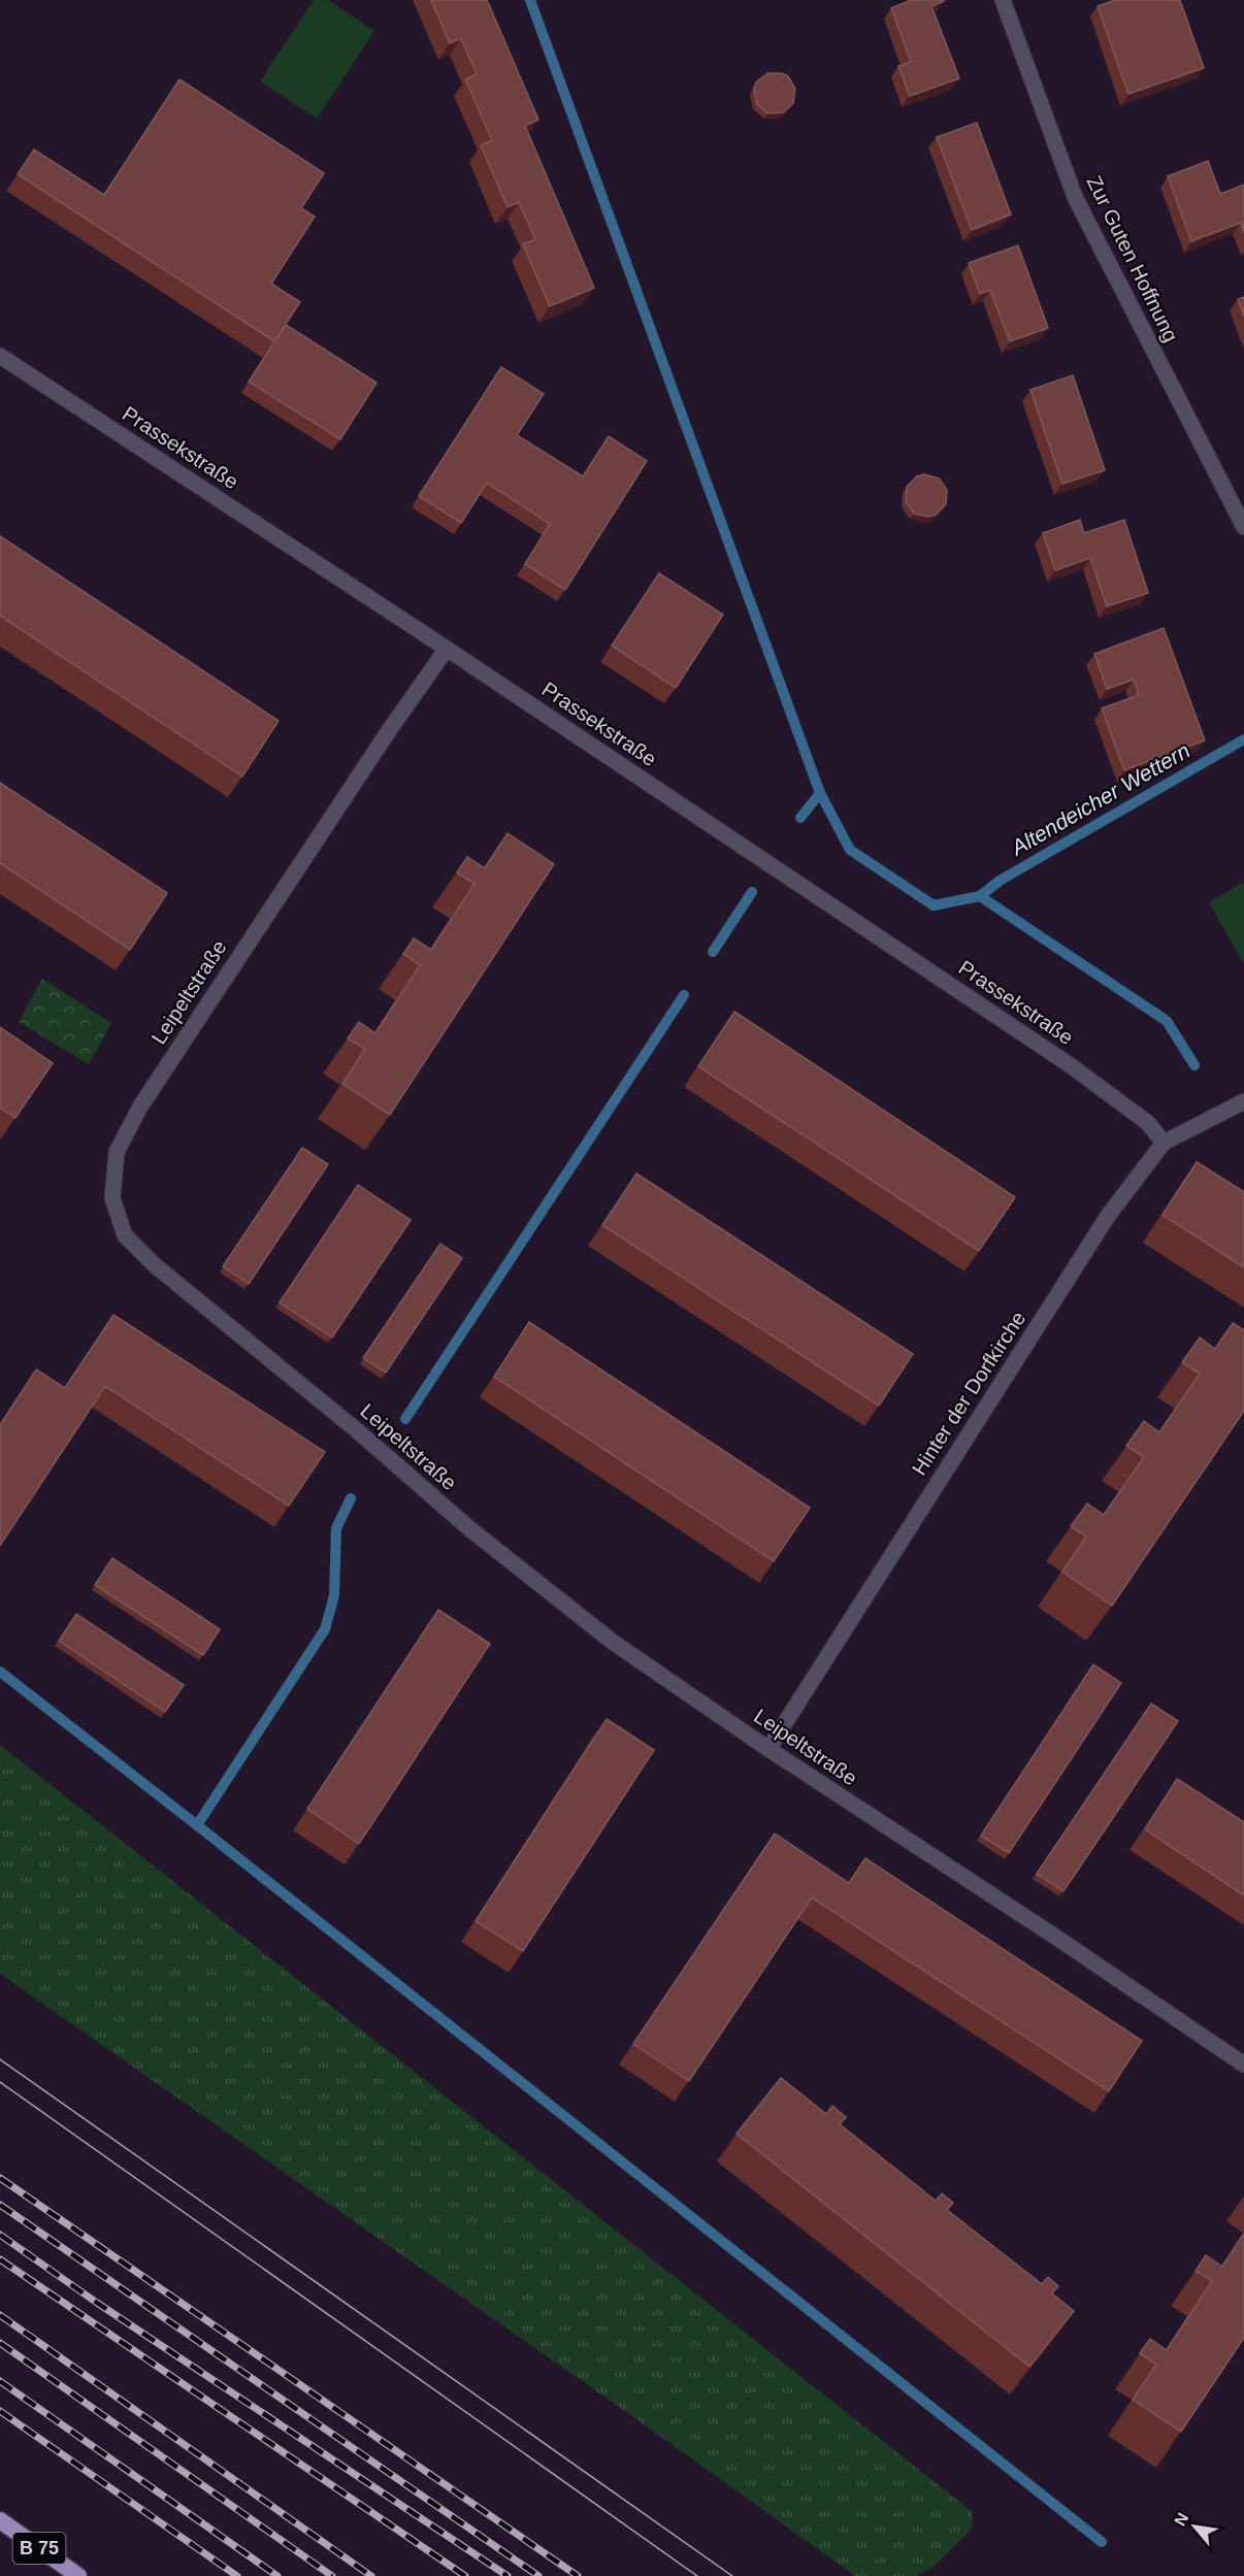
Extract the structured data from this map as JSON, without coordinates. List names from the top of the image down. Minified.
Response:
{"streets":{"highway":["B 75"],"street":["Zur Guten Hoffnung","Prassekstraße","Leipeltstraße","Hinter der Dorfkirche"]},"crossings":[["Prassekstraße","Leipeltstraße"],["Prassekstraße","Hinter der Dorfkirche"],["Leipeltstraße","Hinter der Dorfkirche"]],"water":["Altendeicher Wettern"],"north":"top left"}
